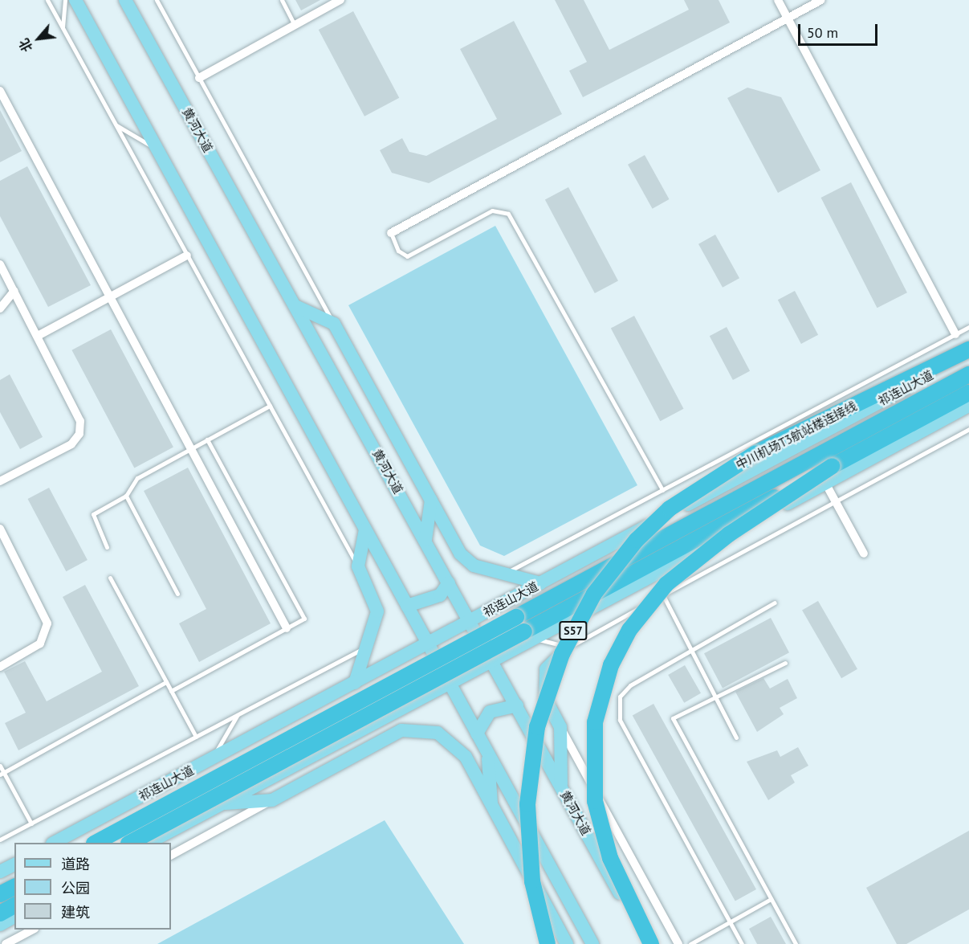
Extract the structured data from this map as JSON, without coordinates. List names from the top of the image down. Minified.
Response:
{"streets":{"highway":["中川机场T3航站楼连接线","S57"],"main road":["黄河大道","祁连山大道"]},"crossings":[["黄河大道","祁连山大道"]],"legend":["道路","公园","建筑"],"scale_bar":"50 m","north":"bottom left"}
